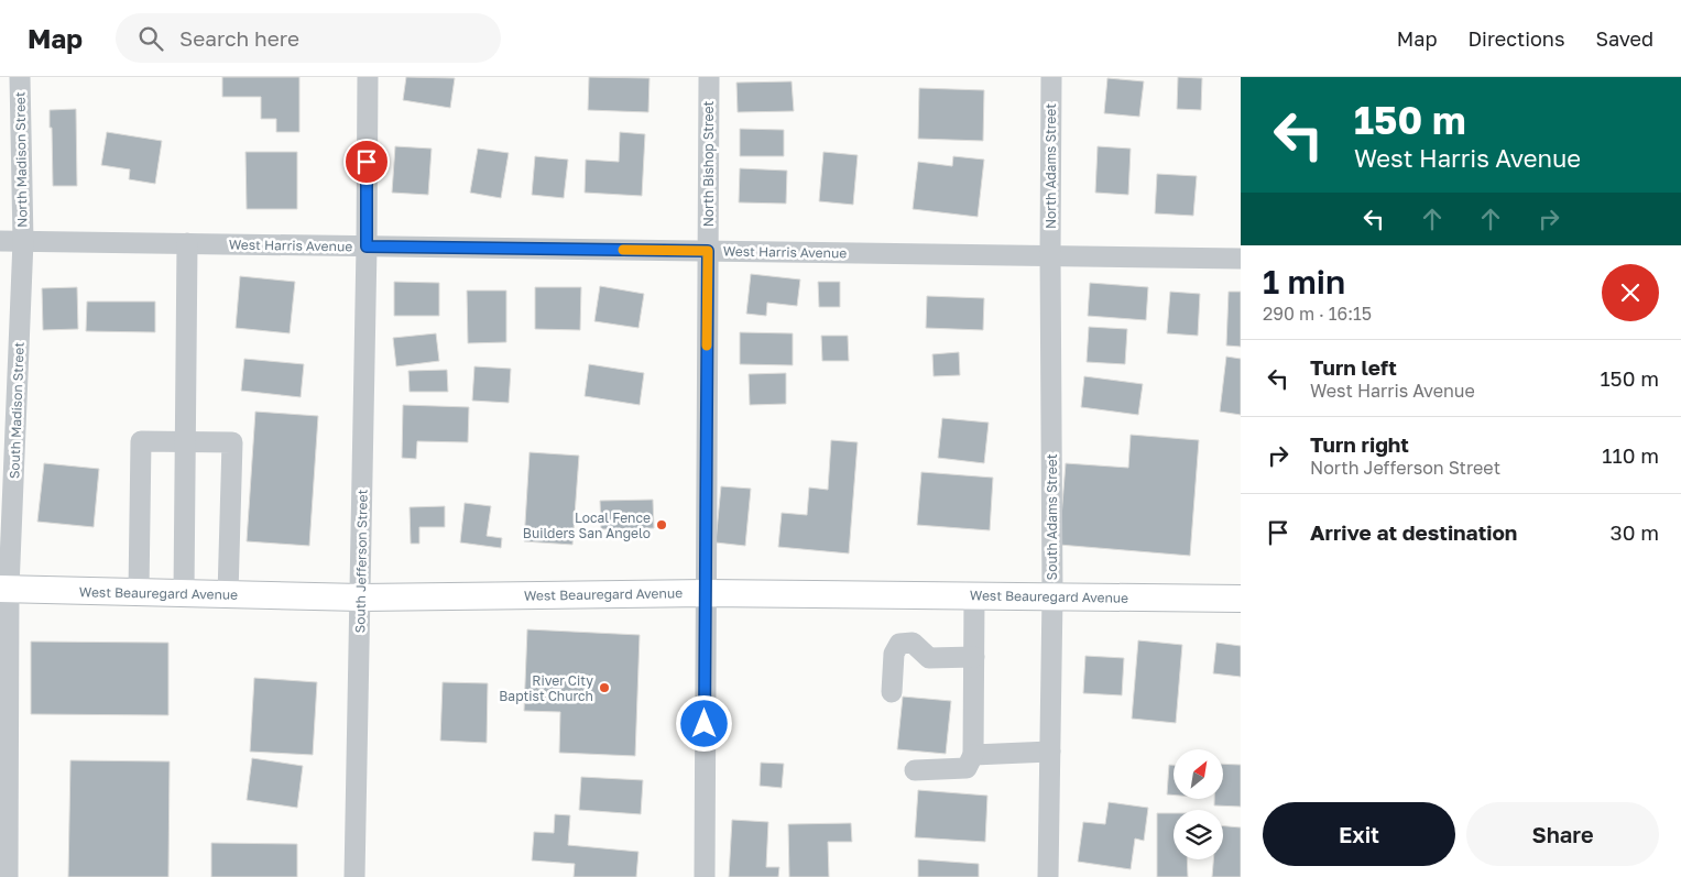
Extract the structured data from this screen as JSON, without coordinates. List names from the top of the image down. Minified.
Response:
{"streets":{"main road":["West Beauregard Avenue"],"street":["North Madison Street","North Bishop Street","North Adams Street","West Harris Avenue","South Madison Street","South Adams Street","South Jefferson Street"]},"crossings":[["North Madison Street","West Harris Avenue"],["North Madison Street","South Madison Street"],["North Bishop Street","West Harris Avenue"],["North Bishop Street","West Beauregard Avenue"],["North Adams Street","West Harris Avenue"],["North Adams Street","South Adams Street"],["West Harris Avenue","South Madison Street"],["West Harris Avenue","South Adams Street"],["West Harris Avenue","South Jefferson Street"],["South Madison Street","West Beauregard Avenue"],["South Adams Street","West Beauregard Avenue"],["South Jefferson Street","West Beauregard Avenue"]],"places":["Local Fence Builders San Angelo","River City Baptist Church"],"north":"top right","page":{"header":"Map","search":"Search here","nav":["Map","Directions","Saved"],"turn":["150 m","West Harris Avenue"],"heading":["1 min","290 m · 16:15"],"list":[{"name":"Turn left","note":"West Harris Avenue","value":"150 m"},{"name":"Turn right","note":"North Jefferson Street","value":"110 m"},{"name":"Arrive at destination","value":"30 m"}],"buttons":["Exit","Share"]}}
